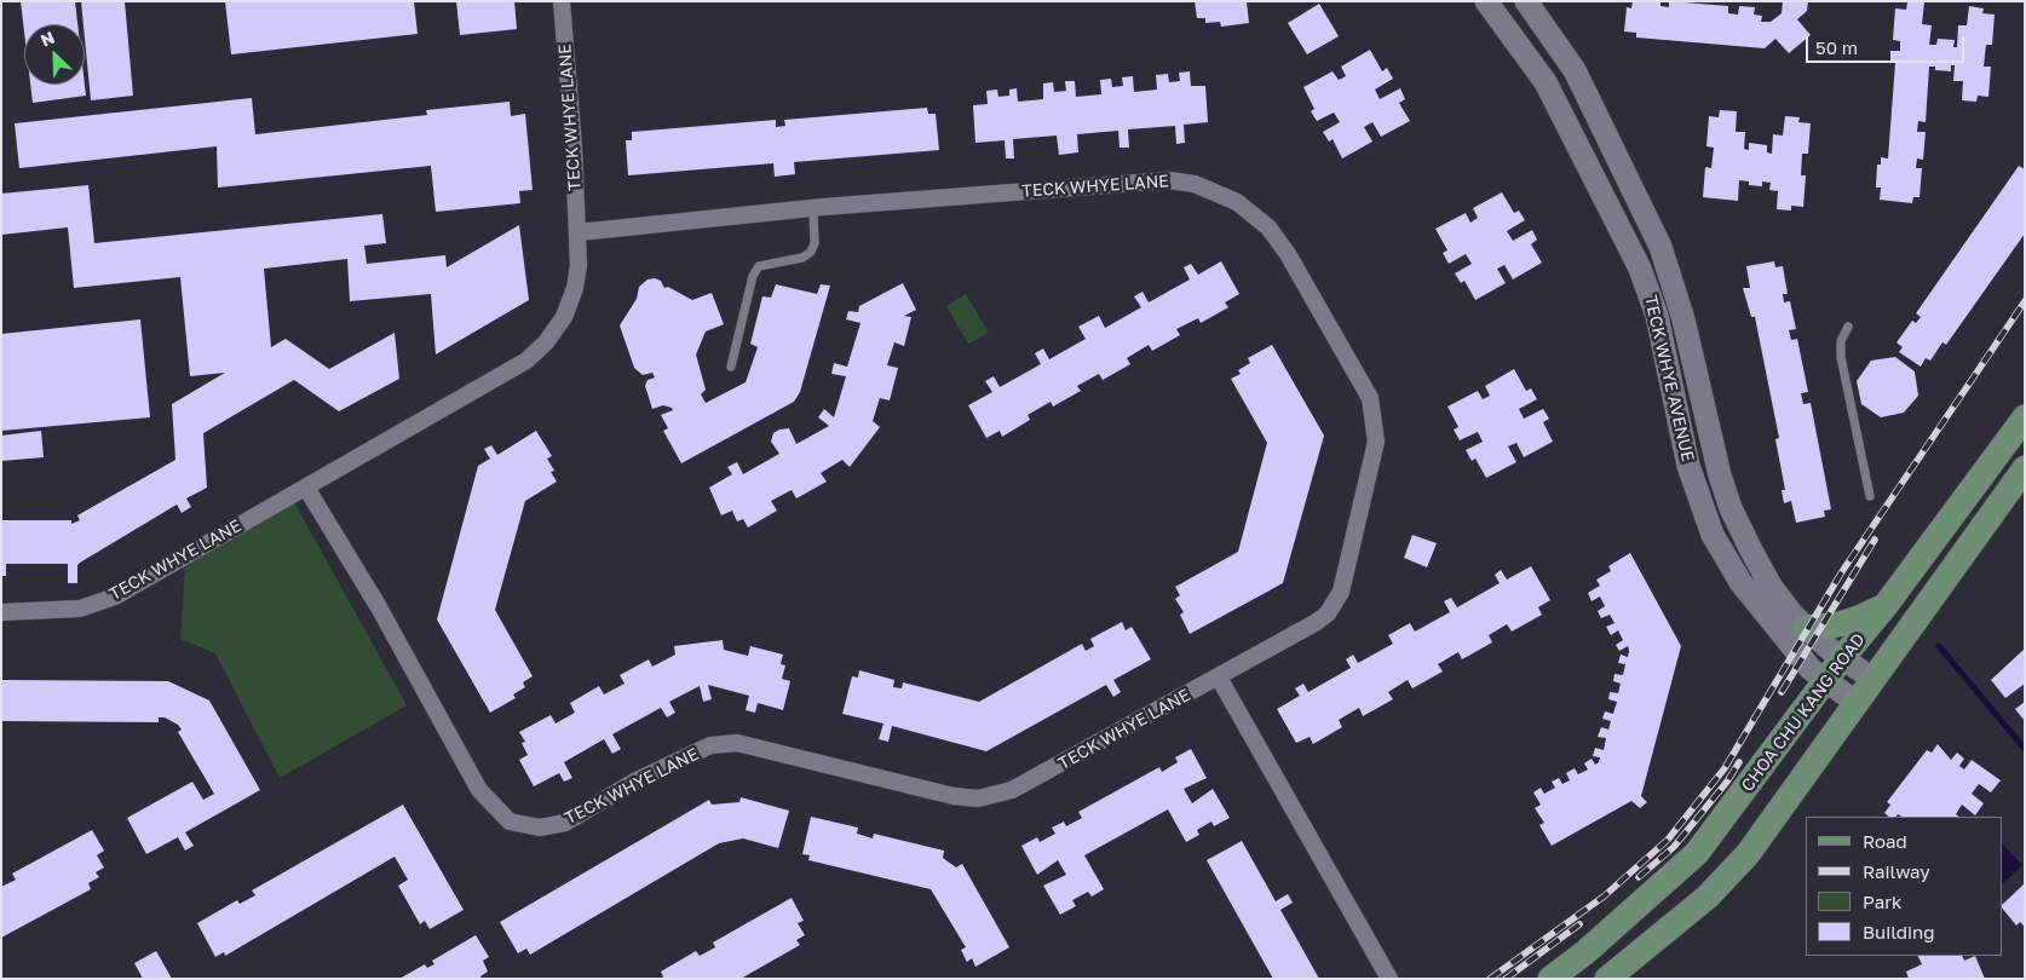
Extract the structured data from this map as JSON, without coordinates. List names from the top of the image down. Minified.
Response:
{"streets":{"main road":["TECK WHYE AVENUE","CHOA CHU KANG ROAD"],"street":["TECK WHYE LANE"]},"crossings":[["TECK WHYE AVENUE","CHOA CHU KANG ROAD"]],"legend":["Road","Railway","Park","Building"],"scale_bar":"50 m","north":"top left"}
